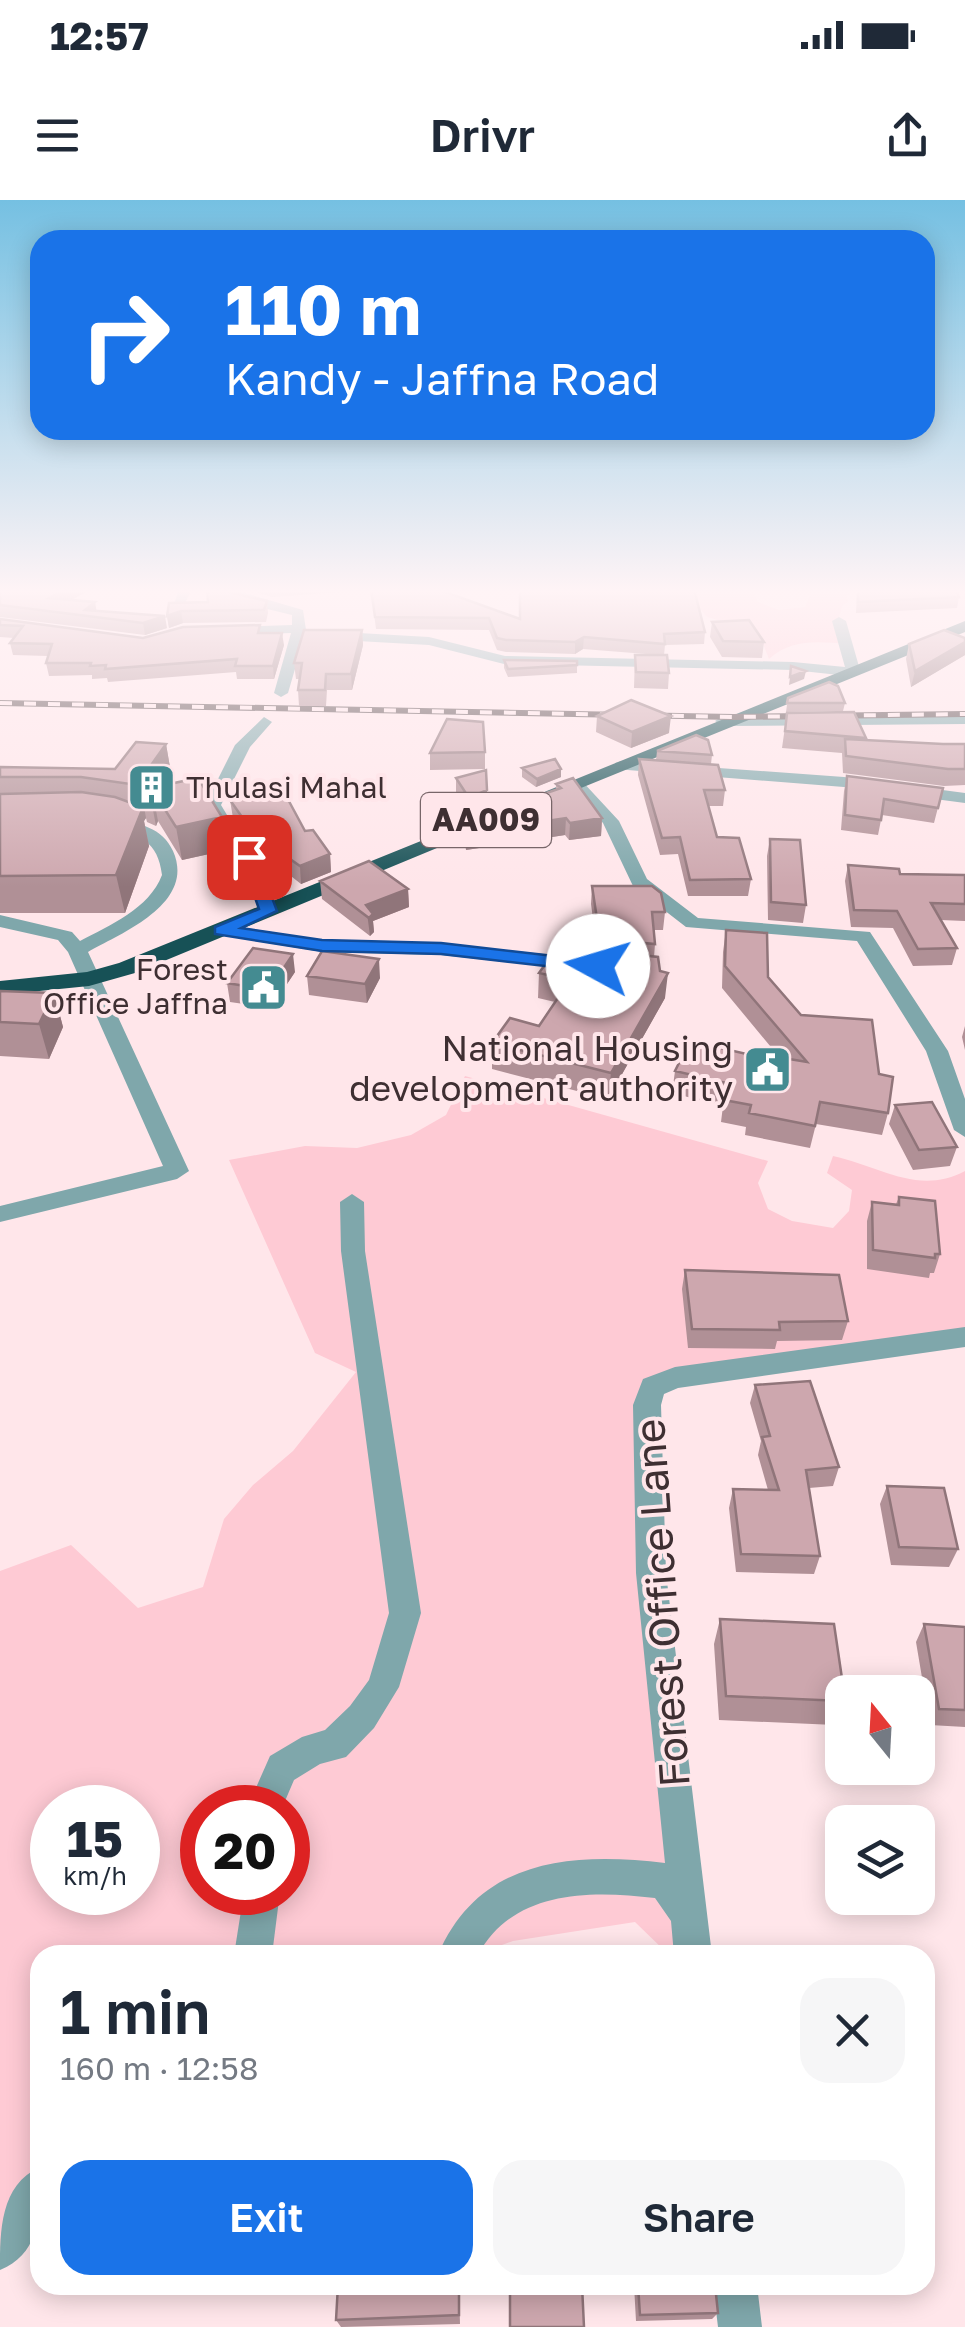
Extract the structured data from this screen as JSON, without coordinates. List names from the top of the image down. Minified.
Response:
{"streets":{"highway":["AA009"],"street":["Forest Office Lane"]},"places":{"building":["Thulasi Mahal"],"public building":["Forest Office Jaffna","National Housing development authority"]},"north":"top","page":{"status":"12:57","header":"Drivr","turn":["110 m","Kandy - Jaffna Road"],"speed":"15 km/h","limit":"20","heading":["1 min","160 m · 12:58"],"buttons":["Exit","Share"]}}
